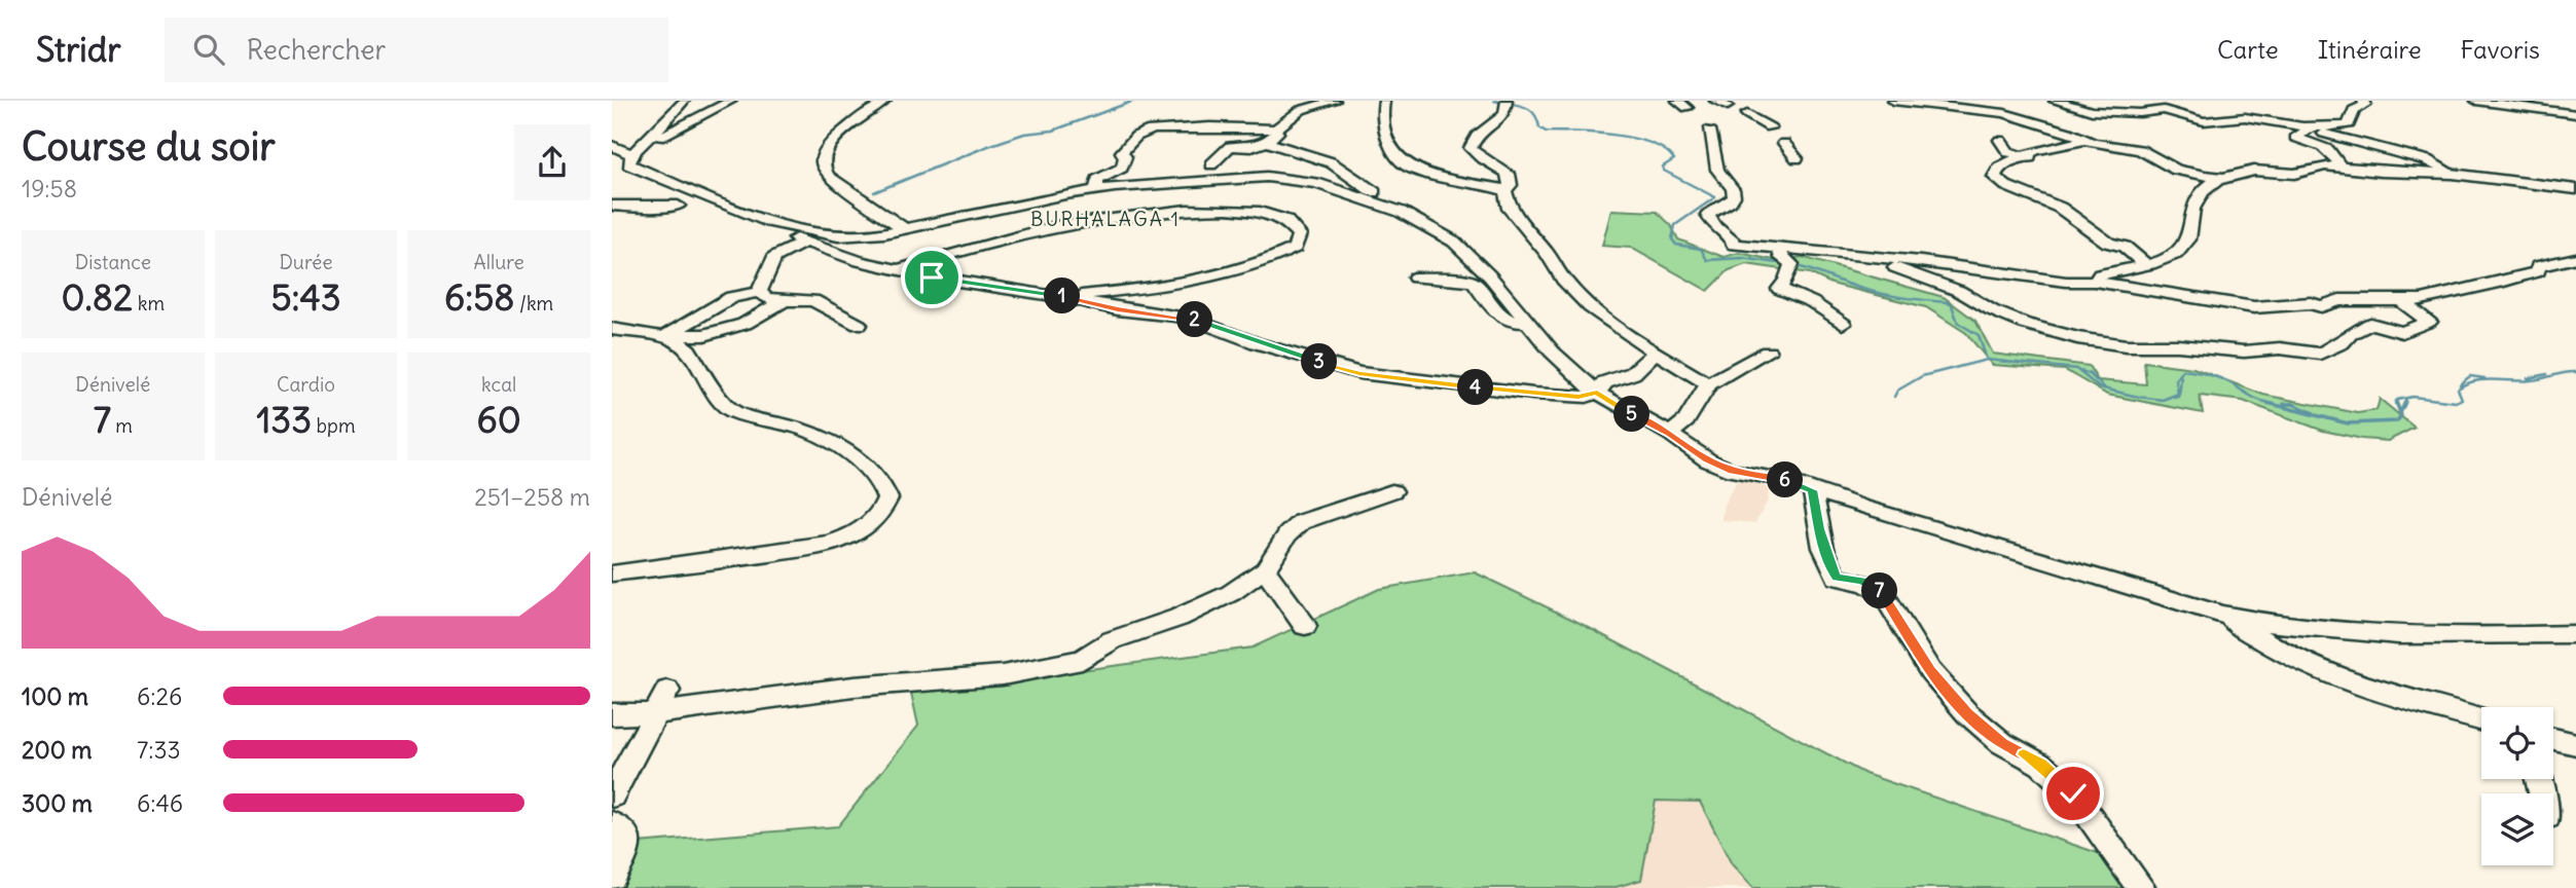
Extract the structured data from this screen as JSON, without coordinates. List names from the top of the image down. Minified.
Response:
{"districts":["BURHALAGA 1"],"page":{"header":"Stridr","search":"Rechercher","nav":["Carte","Itinéraire","Favoris"],"heading":["Course du soir","19:58"],"stats":[["Distance","0.82 km"],["Durée","5:43"],["Allure","6:58 /km"],["Dénivelé","7 m"],["Cardio","133 bpm"],["kcal","60"]],"pins":["1","2","3","4","5","6","7"],"chart":["Dénivelé","251–258 m"],"list":[{"name":"100 m","note":"6:26"},{"name":"200 m","note":"7:33"},{"name":"300 m","note":"6:46"}]}}
